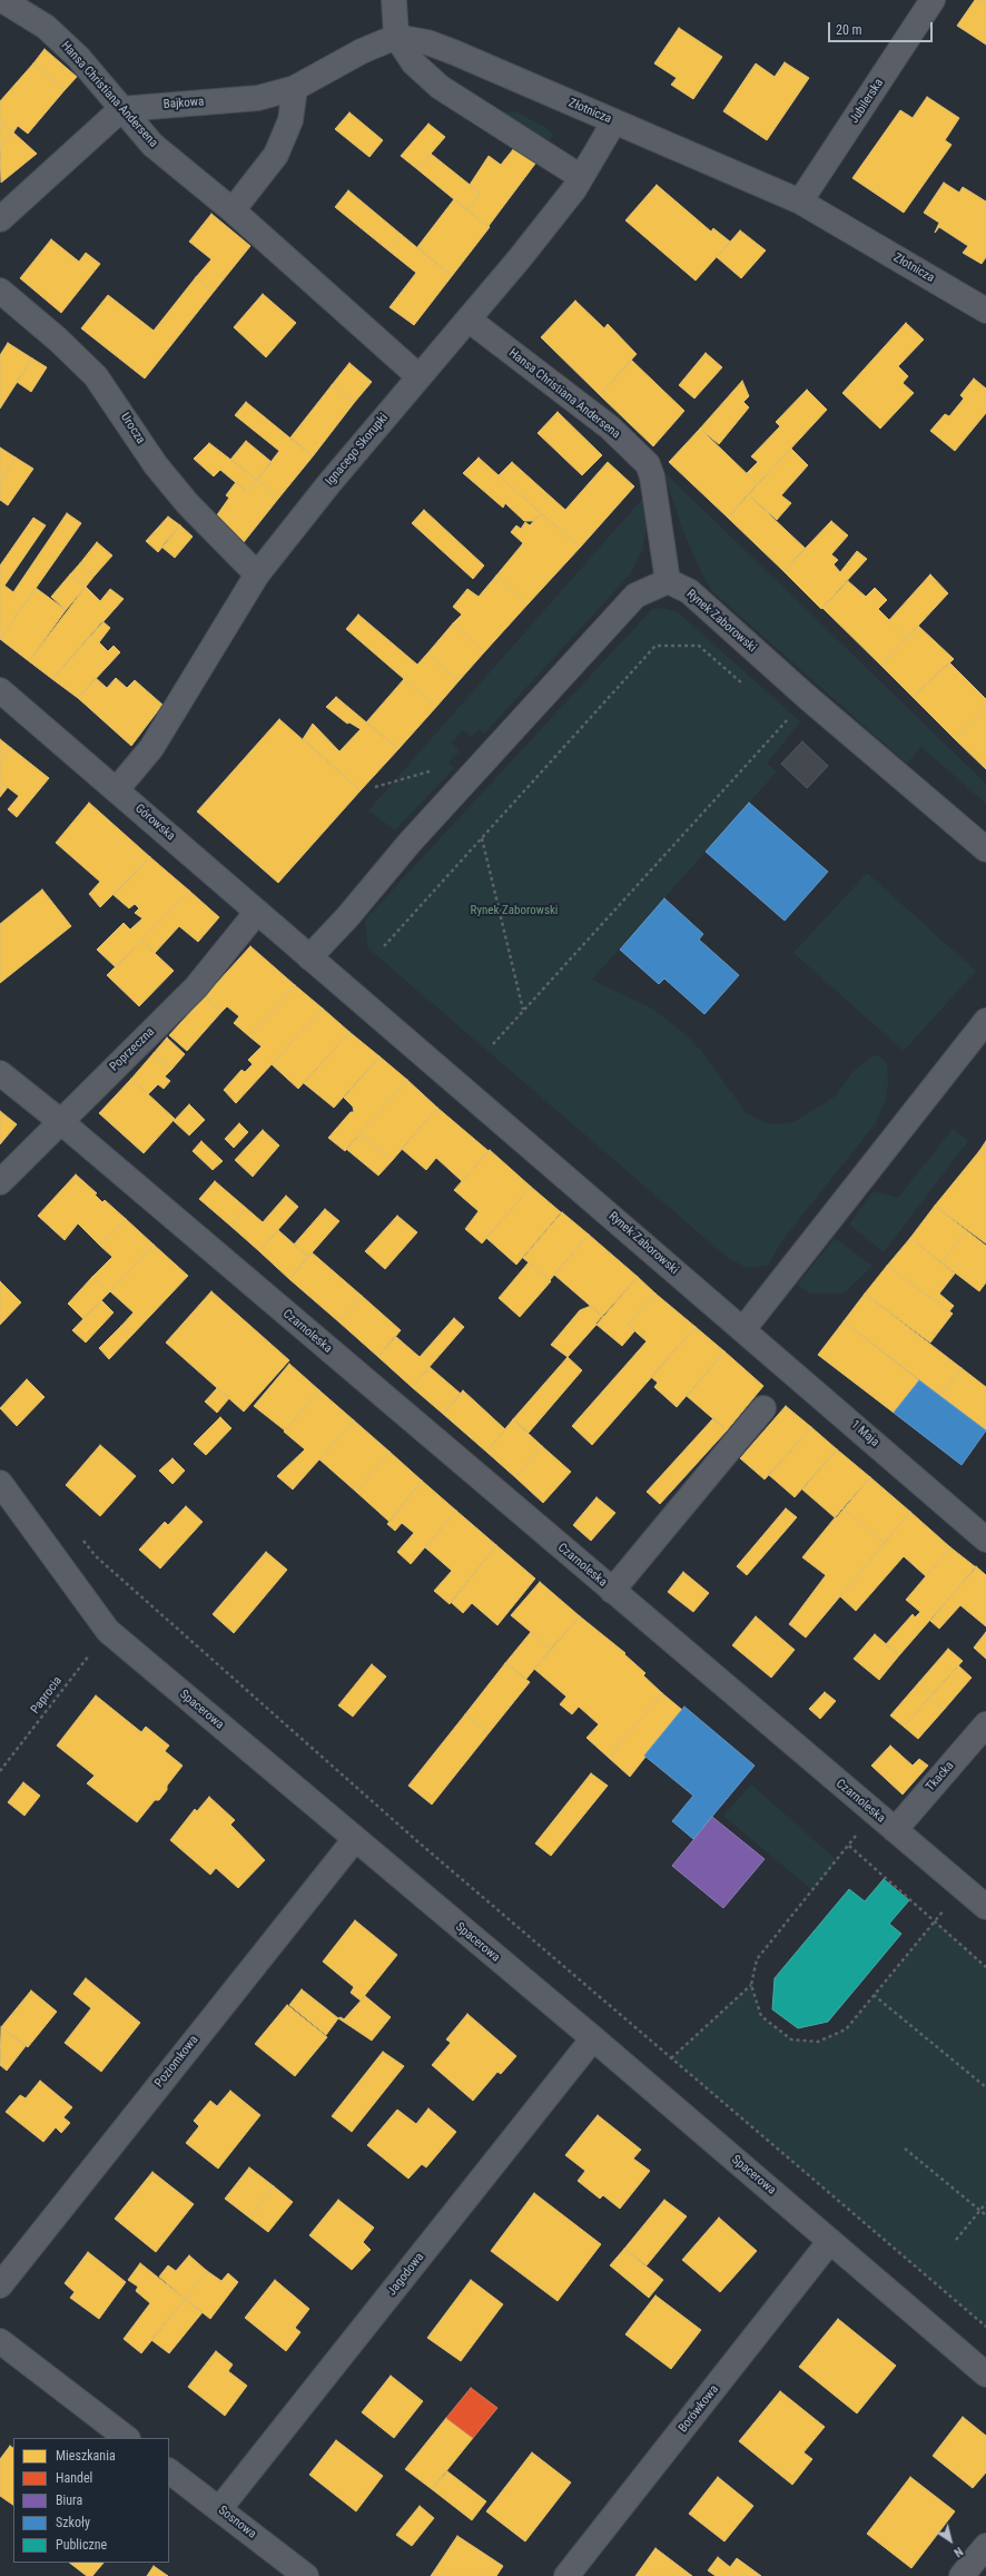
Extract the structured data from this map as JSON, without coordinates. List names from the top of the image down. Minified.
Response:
{"streets":{"street":["Hansa Christiana Andersena","Jubilerska","Bajkowa","Złotnicza","Urocza","Ignacego Skorupki","Rynek Zaborowski","Górowska","Poprzeczna","Czarnoleska","1 Maja","Spacerowa","Tkacka","Poziomkowa","Jagodowa","Borówkowa","Sosnowa"],"path":["Paprocia"]},"crossings":[["Hansa Christiana Andersena","Bajkowa"],["Hansa Christiana Andersena","Ignacego Skorupki"],["Hansa Christiana Andersena","Rynek Zaborowski"],["Jubilerska","Złotnicza"],["Bajkowa","Złotnicza"],["Złotnicza","Ignacego Skorupki"],["Urocza","Ignacego Skorupki"],["Ignacego Skorupki","Górowska"],["Rynek Zaborowski","Górowska"],["Rynek Zaborowski","1 Maja"],["Górowska","Poprzeczna"],["Poprzeczna","Czarnoleska"],["Czarnoleska","Tkacka"],["Paprocia","Spacerowa"],["Spacerowa","Poziomkowa"],["Spacerowa","Jagodowa"],["Spacerowa","Borówkowa"],["Jagodowa","Sosnowa"]],"parks":["Rynek Zaborowski"],"legend":["Mieszkania","Handel","Biura","Szkoły","Publiczne"],"scale_bar":"20 m","north":"bottom right"}
